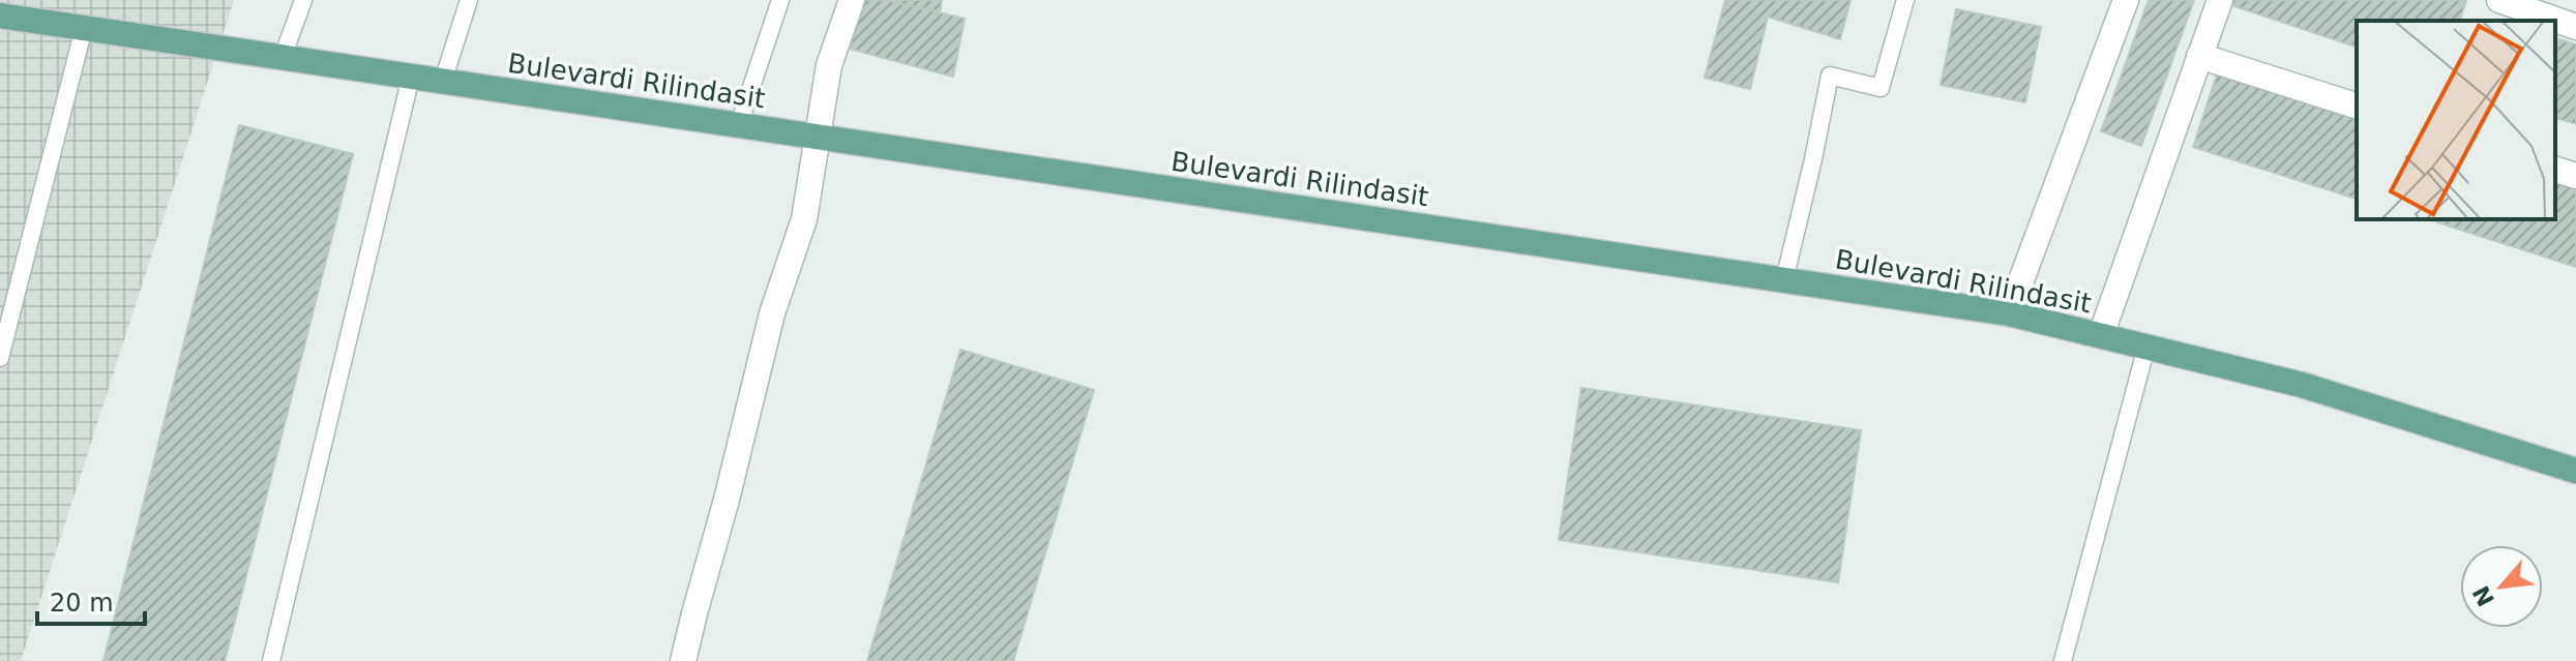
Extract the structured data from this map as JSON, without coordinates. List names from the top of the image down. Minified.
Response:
{"streets":{"main road":["Bulevardi Rilindasit"]},"scale_bar":"20 m","north":"bottom left"}
